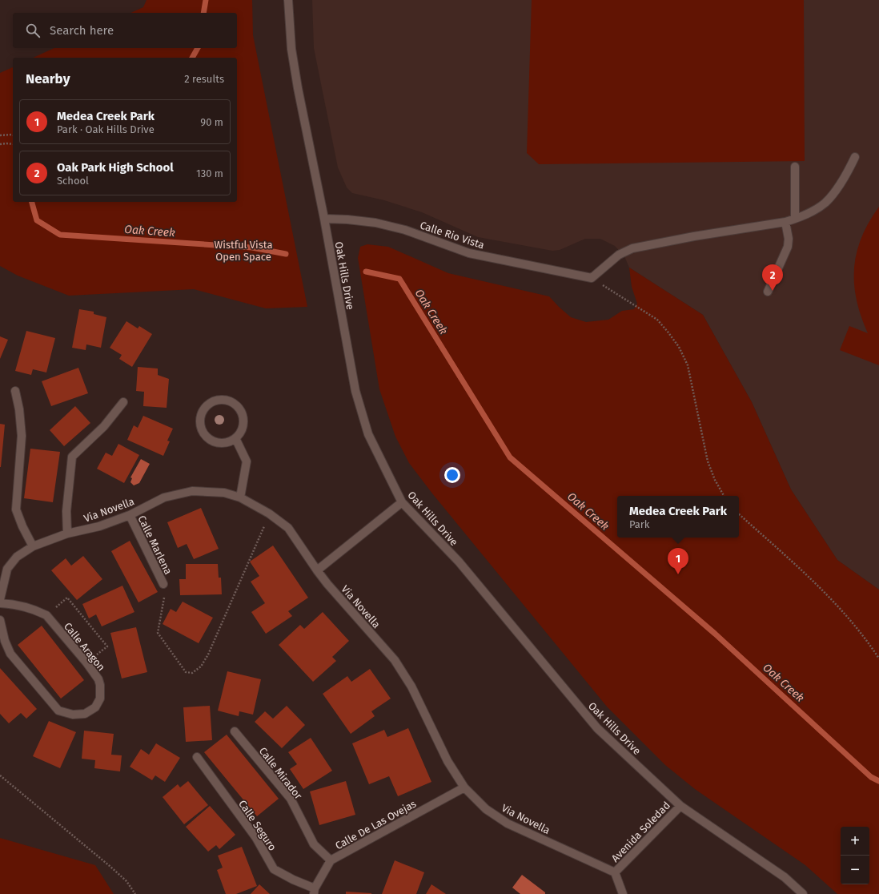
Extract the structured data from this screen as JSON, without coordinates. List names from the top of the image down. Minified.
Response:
{"streets":{"street":["Calle Rio Vista","Oak Hills Drive","Via Novella","Calle Marlena","Calle Aragon","Calle Mirador","Calle De Las Ovejas","Calle Seguro","Avenida Soledad"]},"crossings":[["Calle Rio Vista","Oak Hills Drive"],["Oak Hills Drive","Avenida Soledad"],["Via Novella","Calle Marlena"],["Via Novella","Calle De Las Ovejas"],["Via Novella","Avenida Soledad"],["Calle Mirador","Calle De Las Ovejas"],["Calle De Las Ovejas","Calle Seguro"]],"water":["Oak Creek"],"parks":["Wistful Vista Open Space"],"page":{"search":"Search here","heading":["Nearby","2 results"],"list":[{"mark":"1","name":"Medea Creek Park","note":"Park · Oak Hills Drive","value":"90 m"},{"mark":"2","name":"Oak Park High School","note":"School","value":"130 m"}],"pins":["2","1"],"popup":["Medea Creek Park","Park"],"map_buttons":["+","−"]}}
